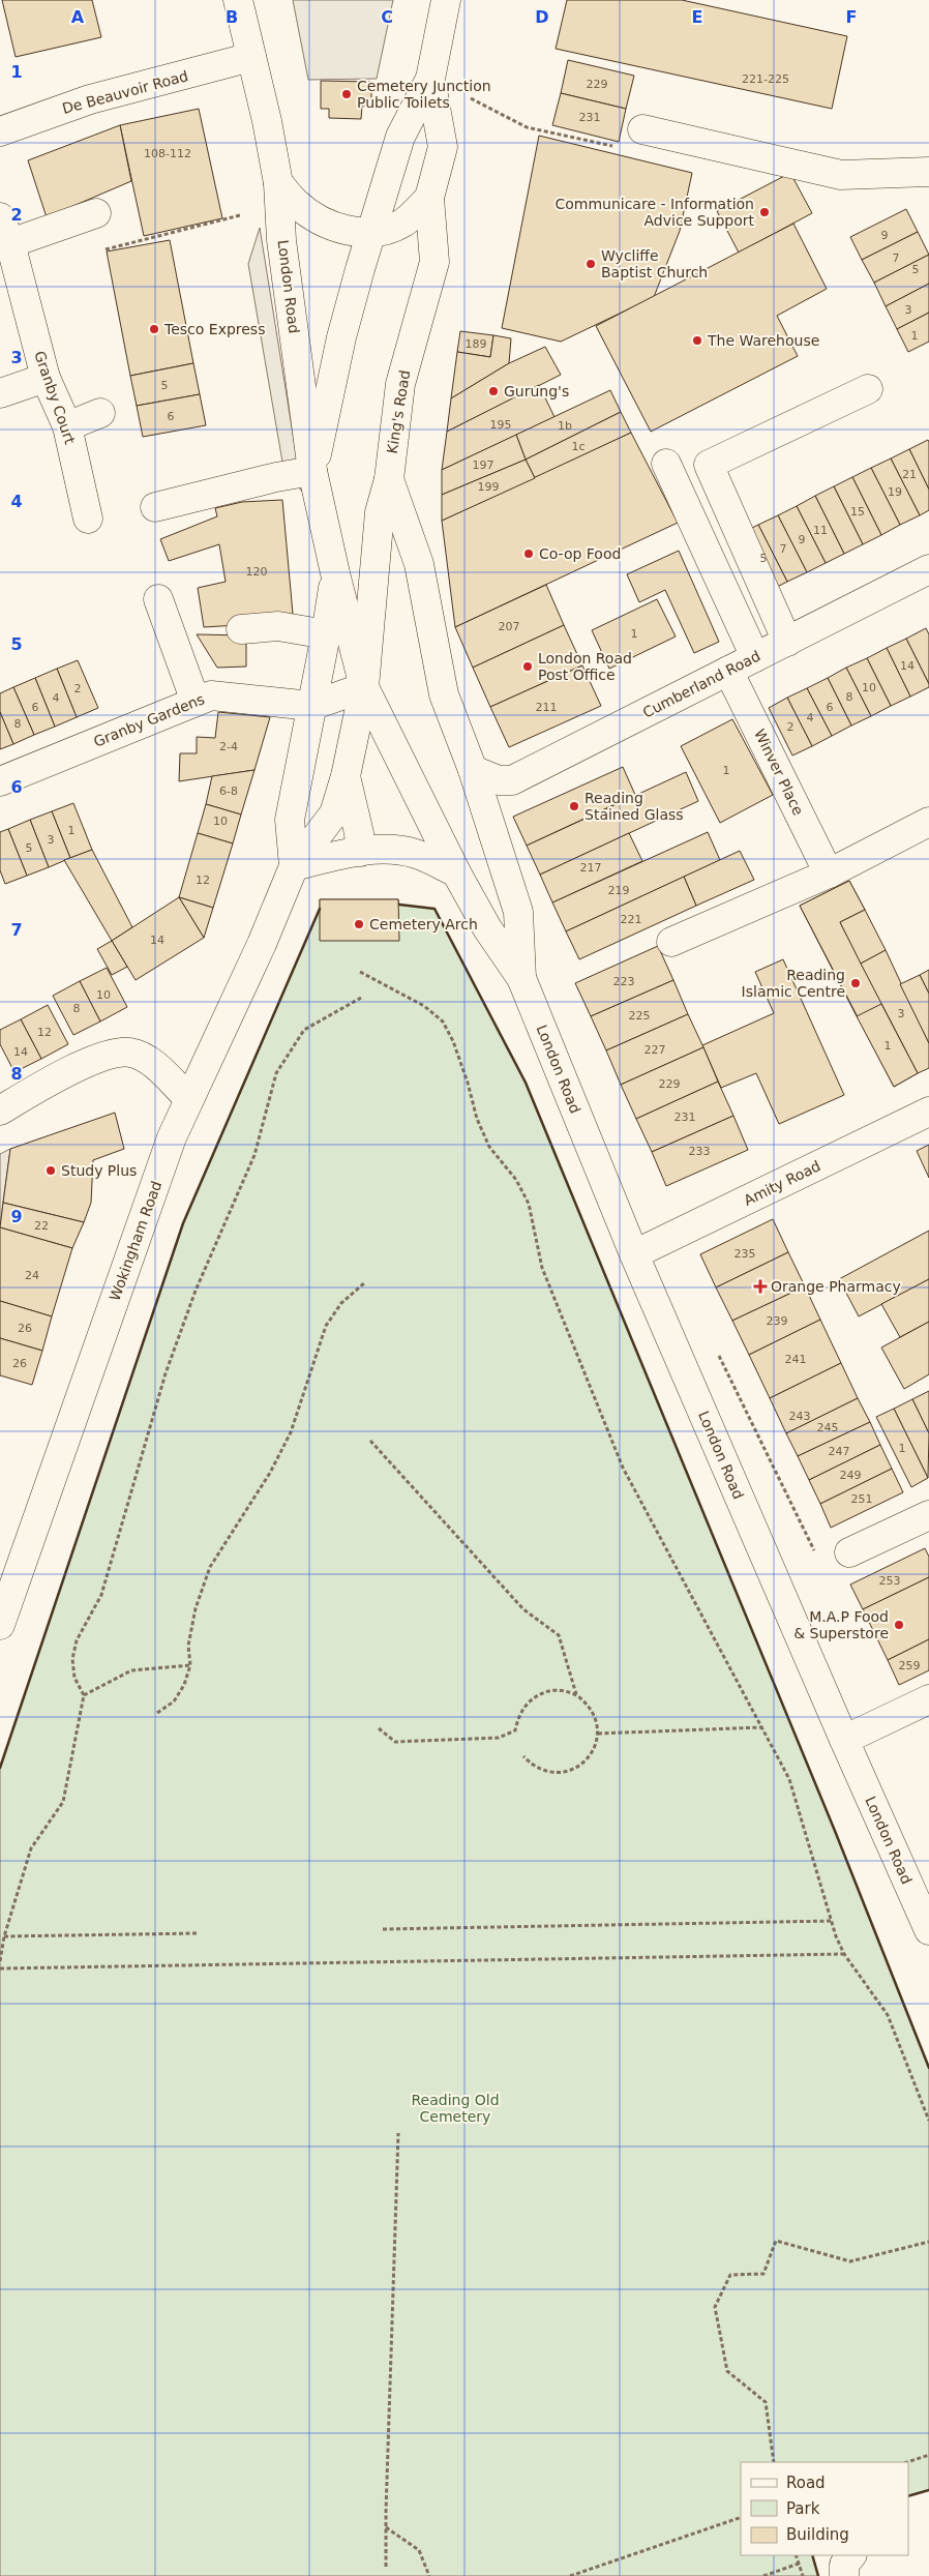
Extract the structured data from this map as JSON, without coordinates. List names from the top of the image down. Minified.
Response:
{"streets":{"main road":["De Beauvoir Road","London Road","Granby Court","King's Road","Cumberland Road","Granby Gardens","Winver Place","Amity Road","Wokingham Road"]},"crossings":[["De Beauvoir Road","London Road"],["London Road","King's Road"],["London Road","Cumberland Road"],["London Road","Granby Gardens"],["London Road","Amity Road"],["London Road","Wokingham Road"],["King's Road","Granby Gardens"],["King's Road","Wokingham Road"],["Cumberland Road","Winver Place"],["Granby Gardens","Wokingham Road"]],"parks":["Reading Old Cemetery"],"places":{"other":["Cemetery Junction Public Toilets","Communicare - Information Advice Support","Wycliffe Baptist Church","Tesco Express","The Warehouse","Gurung's","Co-op Food","London Road Post Office","Reading Stained Glass","Cemetery Arch","Reading Islamic Centre","Study Plus","M.A.P Food & Superstore"],"health":["Orange Pharmacy"]},"house_numbers":["221-225","229","231","108-112","9","7","5","3","1","189","5","6","195","1b","1c","197","21","199","19","15","11","9","7","5","120","207","1","14","10","2","8","4","6","211","6","4","8","2","2-4","1","6-8","10","1","3","5","217","12","219","221","14","223","10","8","3","225","12","1","227","14","229","231","233","22","235","24","239","26","241","26","243","245","1","247","249","251","253","259"],"legend":["Road","Park","Building"],"grid":{"columns":["A","B","C","D","E","F"],"rows":["1","2","3","4","5","6","7","8","9"]}}
